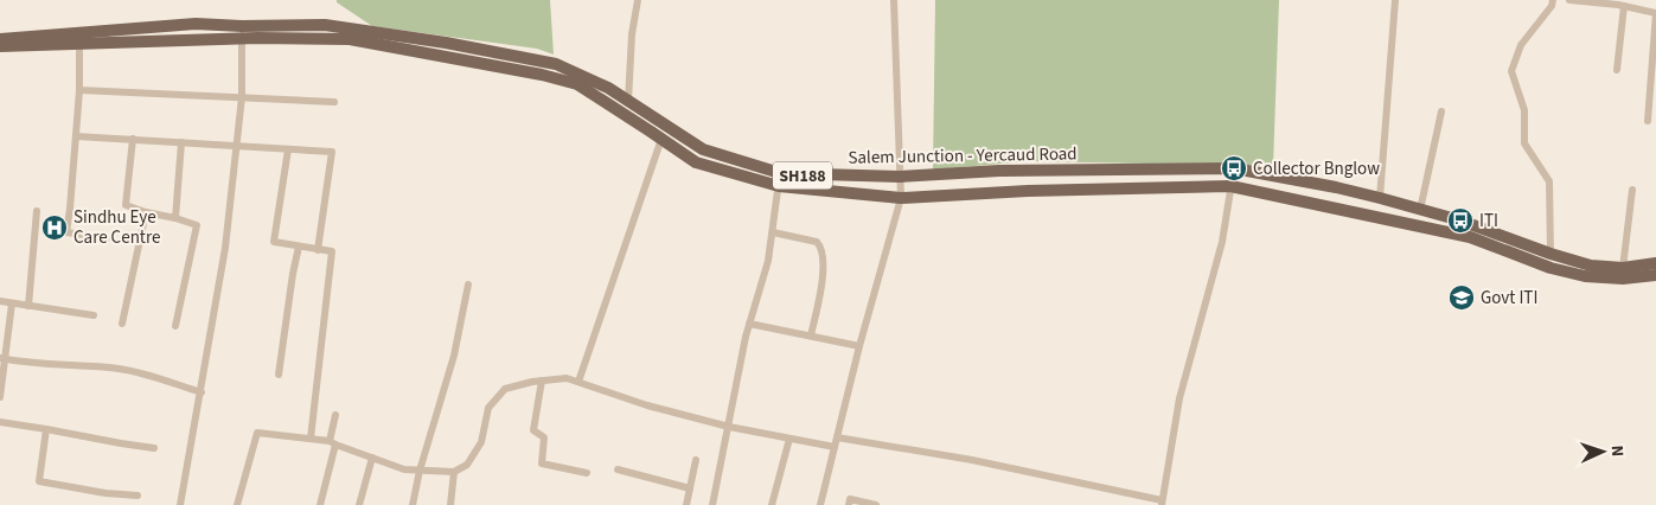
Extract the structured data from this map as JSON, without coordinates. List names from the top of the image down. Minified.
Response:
{"streets":{"main road":["Salem Junction - Yercaud Road","SH188"]},"crossings":[["Salem Junction - Yercaud Road","SH188"]],"places":{"bus stop":["Collector Bnglow","ITI"],"hospital":["Sindhu Eye Care Centre"],"school or university":["Govt ITI"]},"north":"right"}
